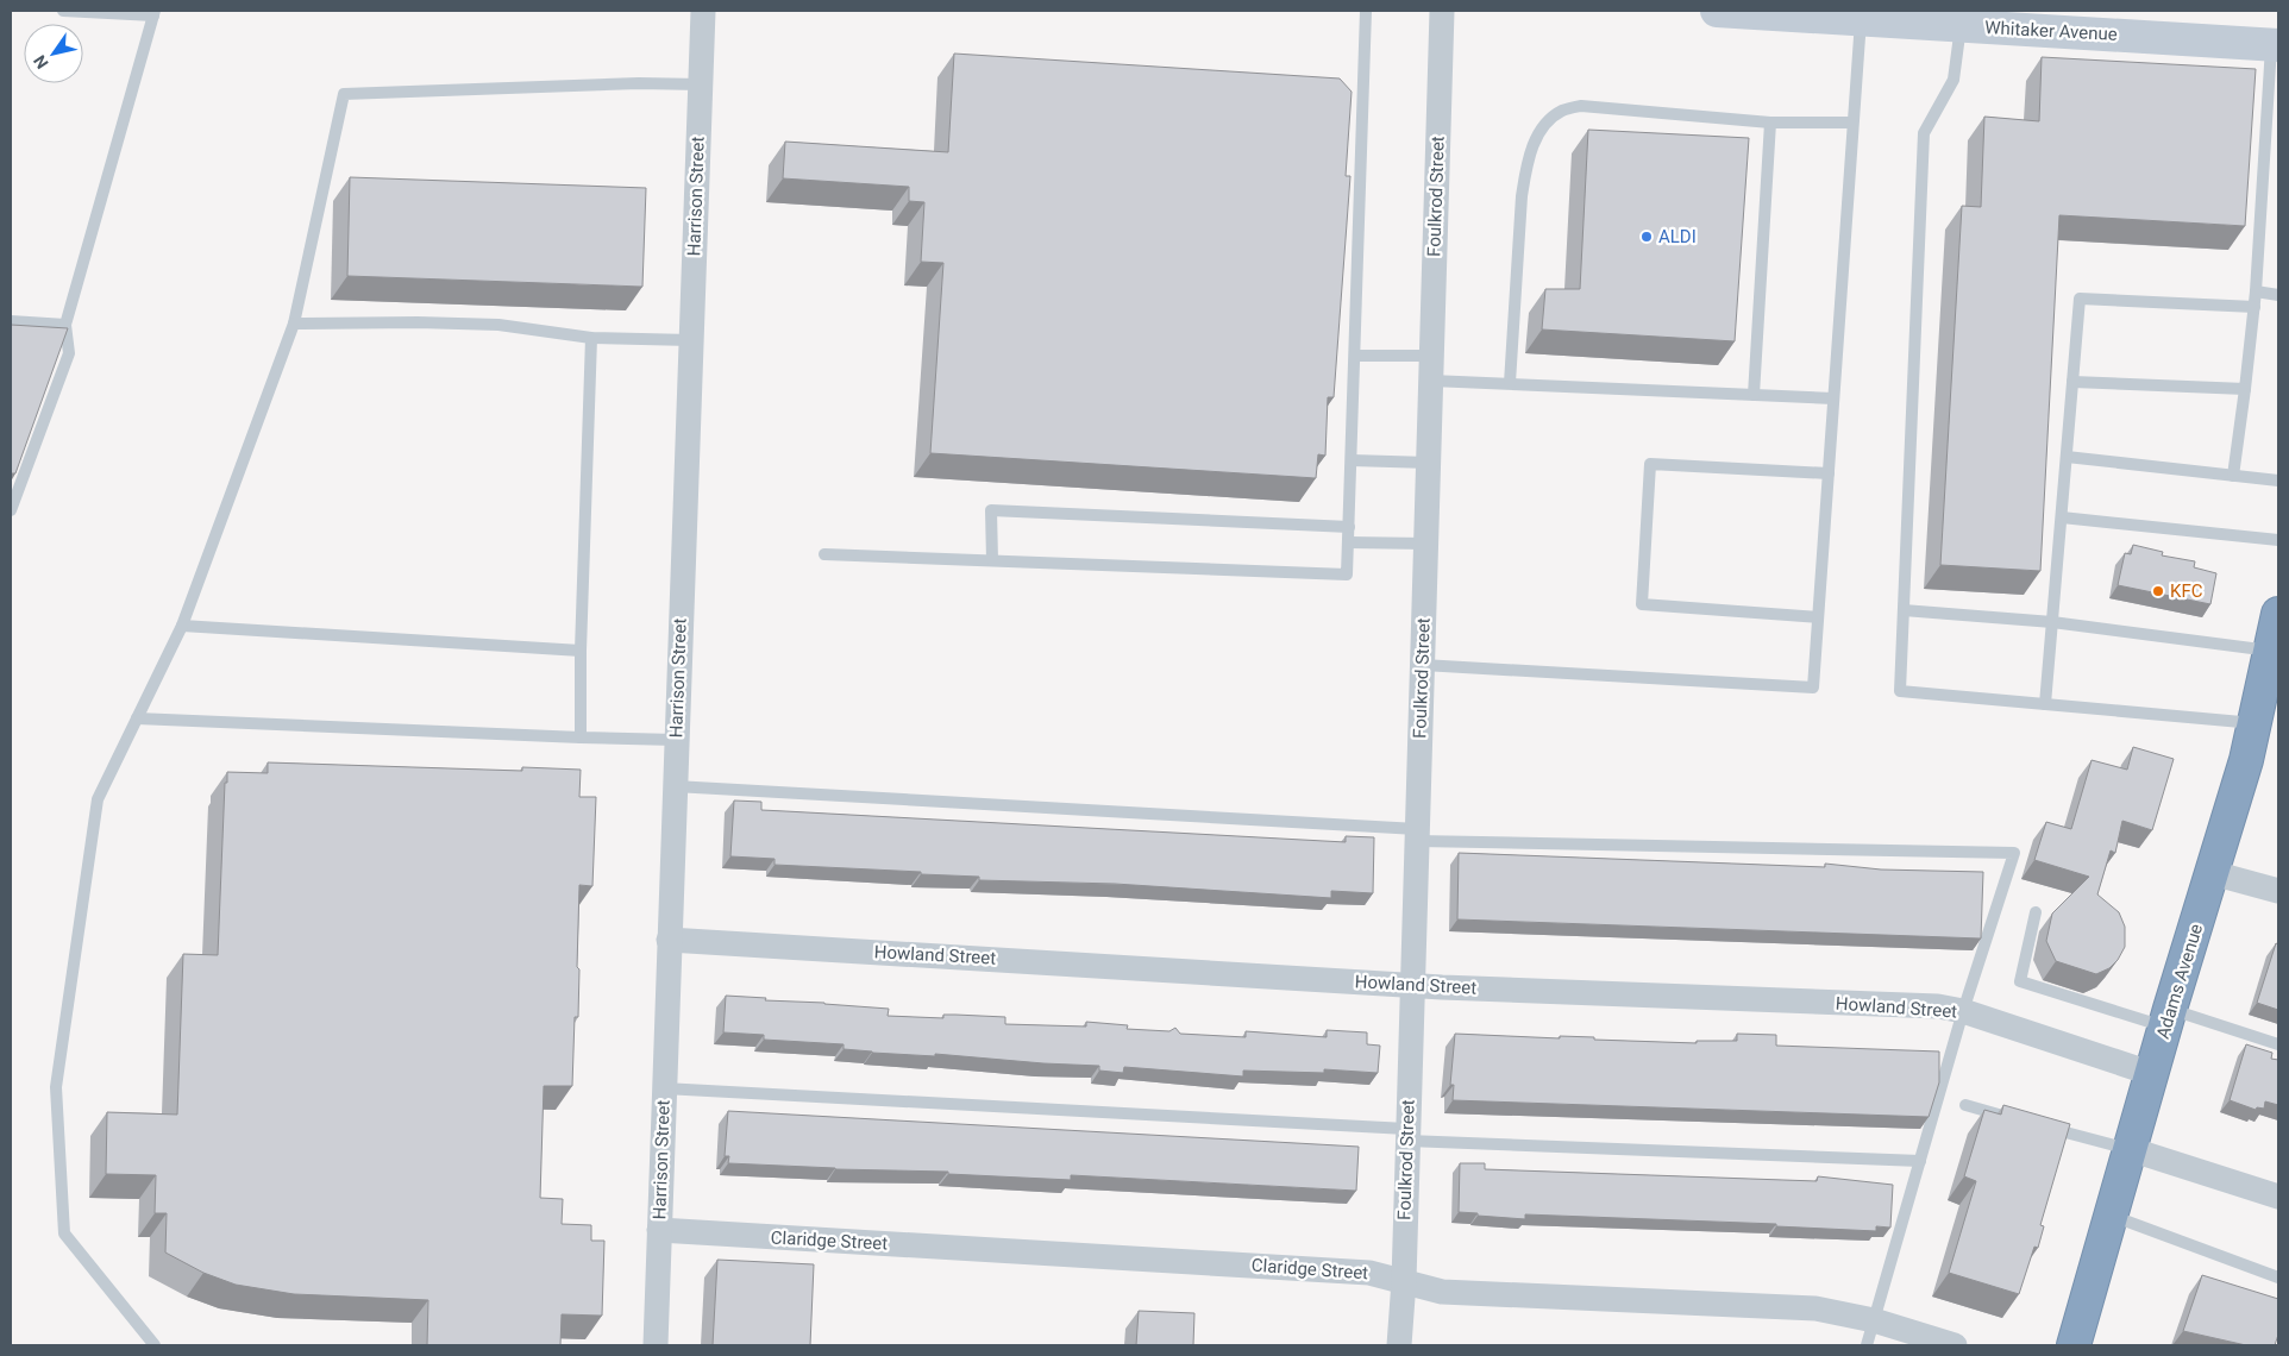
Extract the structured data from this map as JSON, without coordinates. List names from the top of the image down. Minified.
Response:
{"streets":{"highway":["Adams Avenue"],"street":["Whitaker Avenue","Harrison Street","Foulkrod Street","Howland Street","Claridge Street"]},"crossings":[["Harrison Street","Howland Street"],["Harrison Street","Claridge Street"],["Foulkrod Street","Howland Street"],["Foulkrod Street","Claridge Street"],["Howland Street","Adams Avenue"]],"places":["ALDI","KFC"],"north":"bottom left"}
